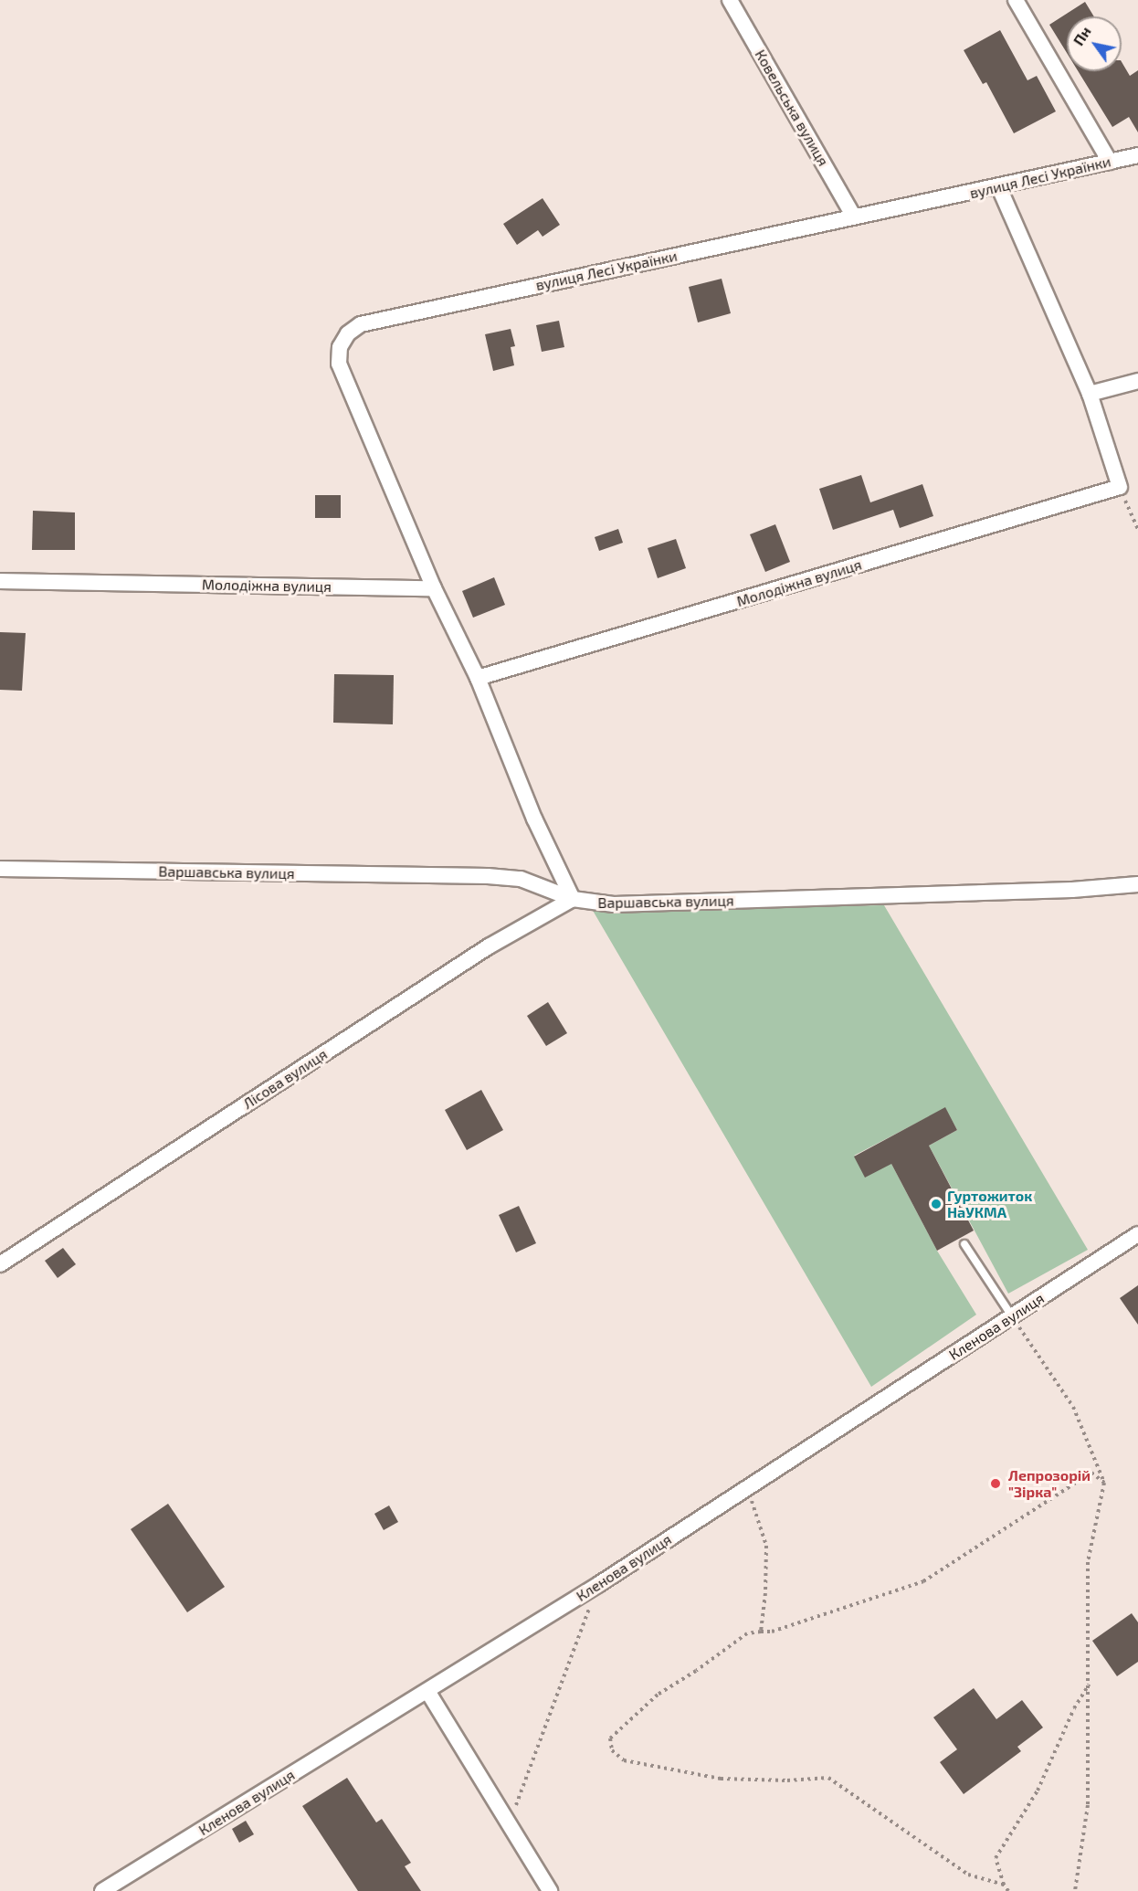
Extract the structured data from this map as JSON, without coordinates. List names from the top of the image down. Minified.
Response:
{"streets":{"street":["Ковельська вулиця","вулиця Лесі Українки","Молодіжна вулиця","Варшавська вулиця","Лісова вулиця","Кленова вулиця"]},"crossings":[["Ковельська вулиця","вулиця Лесі Українки"],["вулиця Лесі Українки","Молодіжна вулиця"],["Варшавська вулиця","Лісова вулиця"]],"places":["Гуртожиток НаУКМА","Лепрозорій \"Зірка\""],"north":"top left"}
